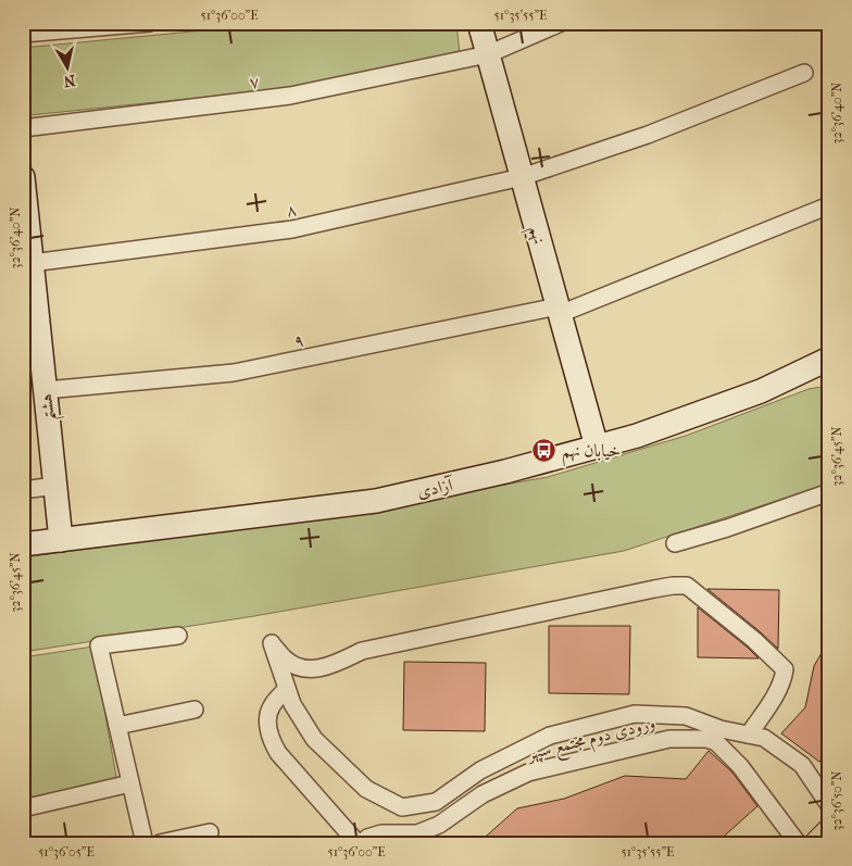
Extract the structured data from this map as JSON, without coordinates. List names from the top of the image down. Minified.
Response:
{"streets":{"street":["۷","۸","نهم","۹","هشتم","آزادی","ورودی دوم مجتمع سپهر"]},"crossings":[["۷","نهم"],["۸","نهم"],["۸","هشتم"],["نهم","۹"],["نهم","آزادی"],["۹","هشتم"],["هشتم","آزادی"]],"places":{"bus stop":["خیابان نهم"]},"north":"bottom","coordinates":["51°36'00\"E","51°35'55\"E","32°36'40\"N","32°36'45\"N","32°36'50\"N","51°36'05\"E"]}
